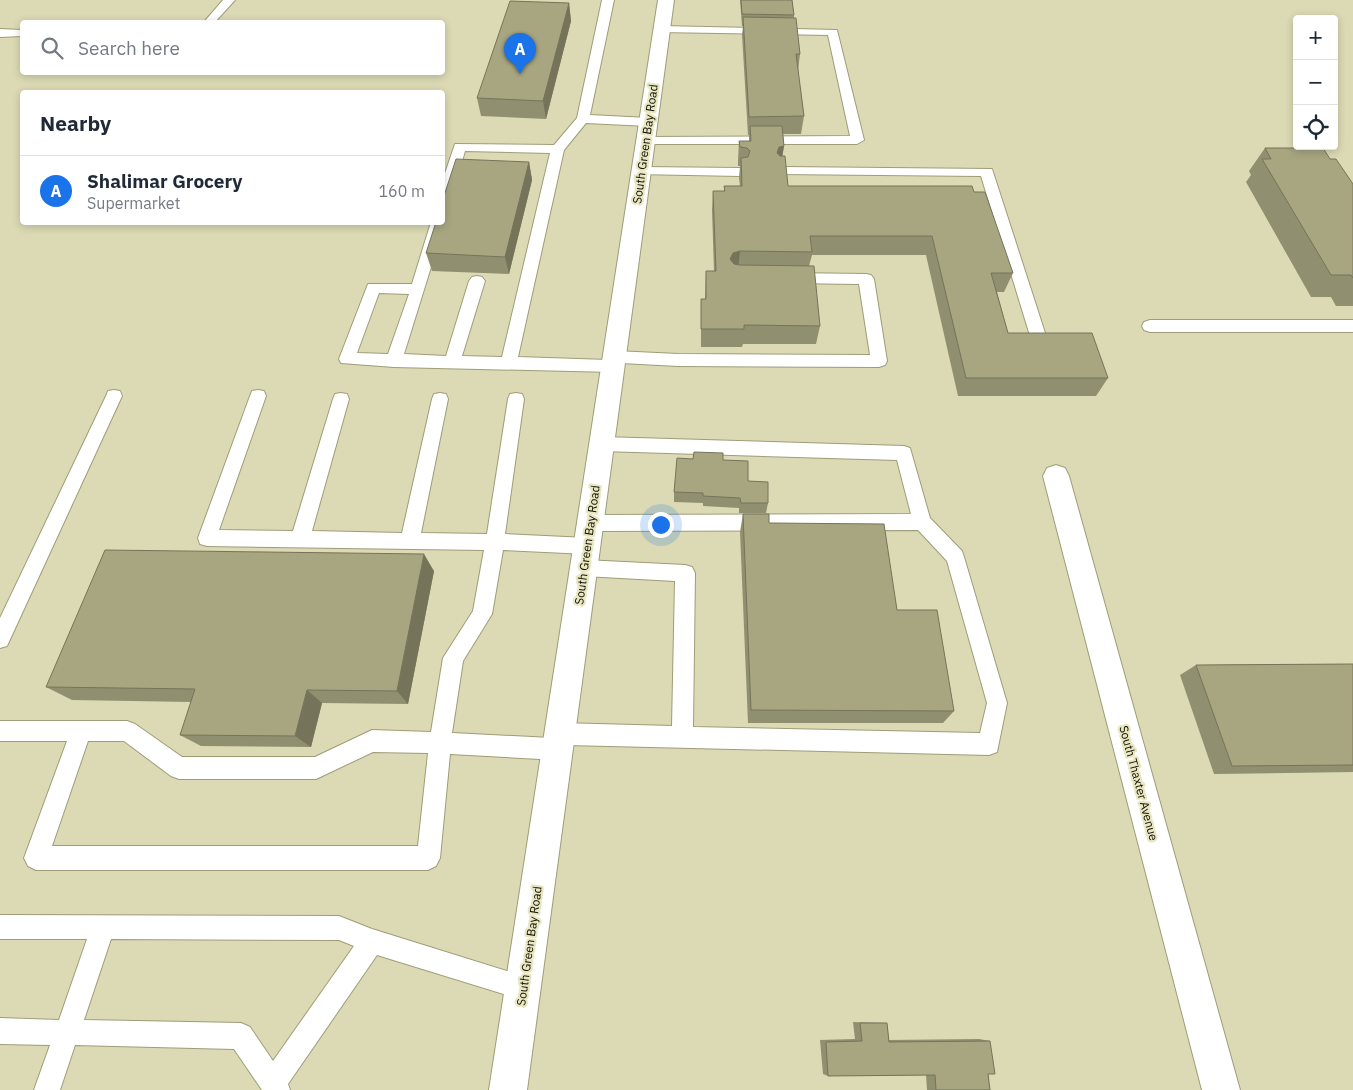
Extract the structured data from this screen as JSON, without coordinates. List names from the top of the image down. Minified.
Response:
{"streets":{"main road":["South Green Bay Road","South Thaxter Avenue"]},"page":{"map_buttons":["+","−"],"search":"Search here","pins":"A","heading":"Nearby","list":[{"mark":"A","name":"Shalimar Grocery","note":"Supermarket","value":"160 m"}]}}
